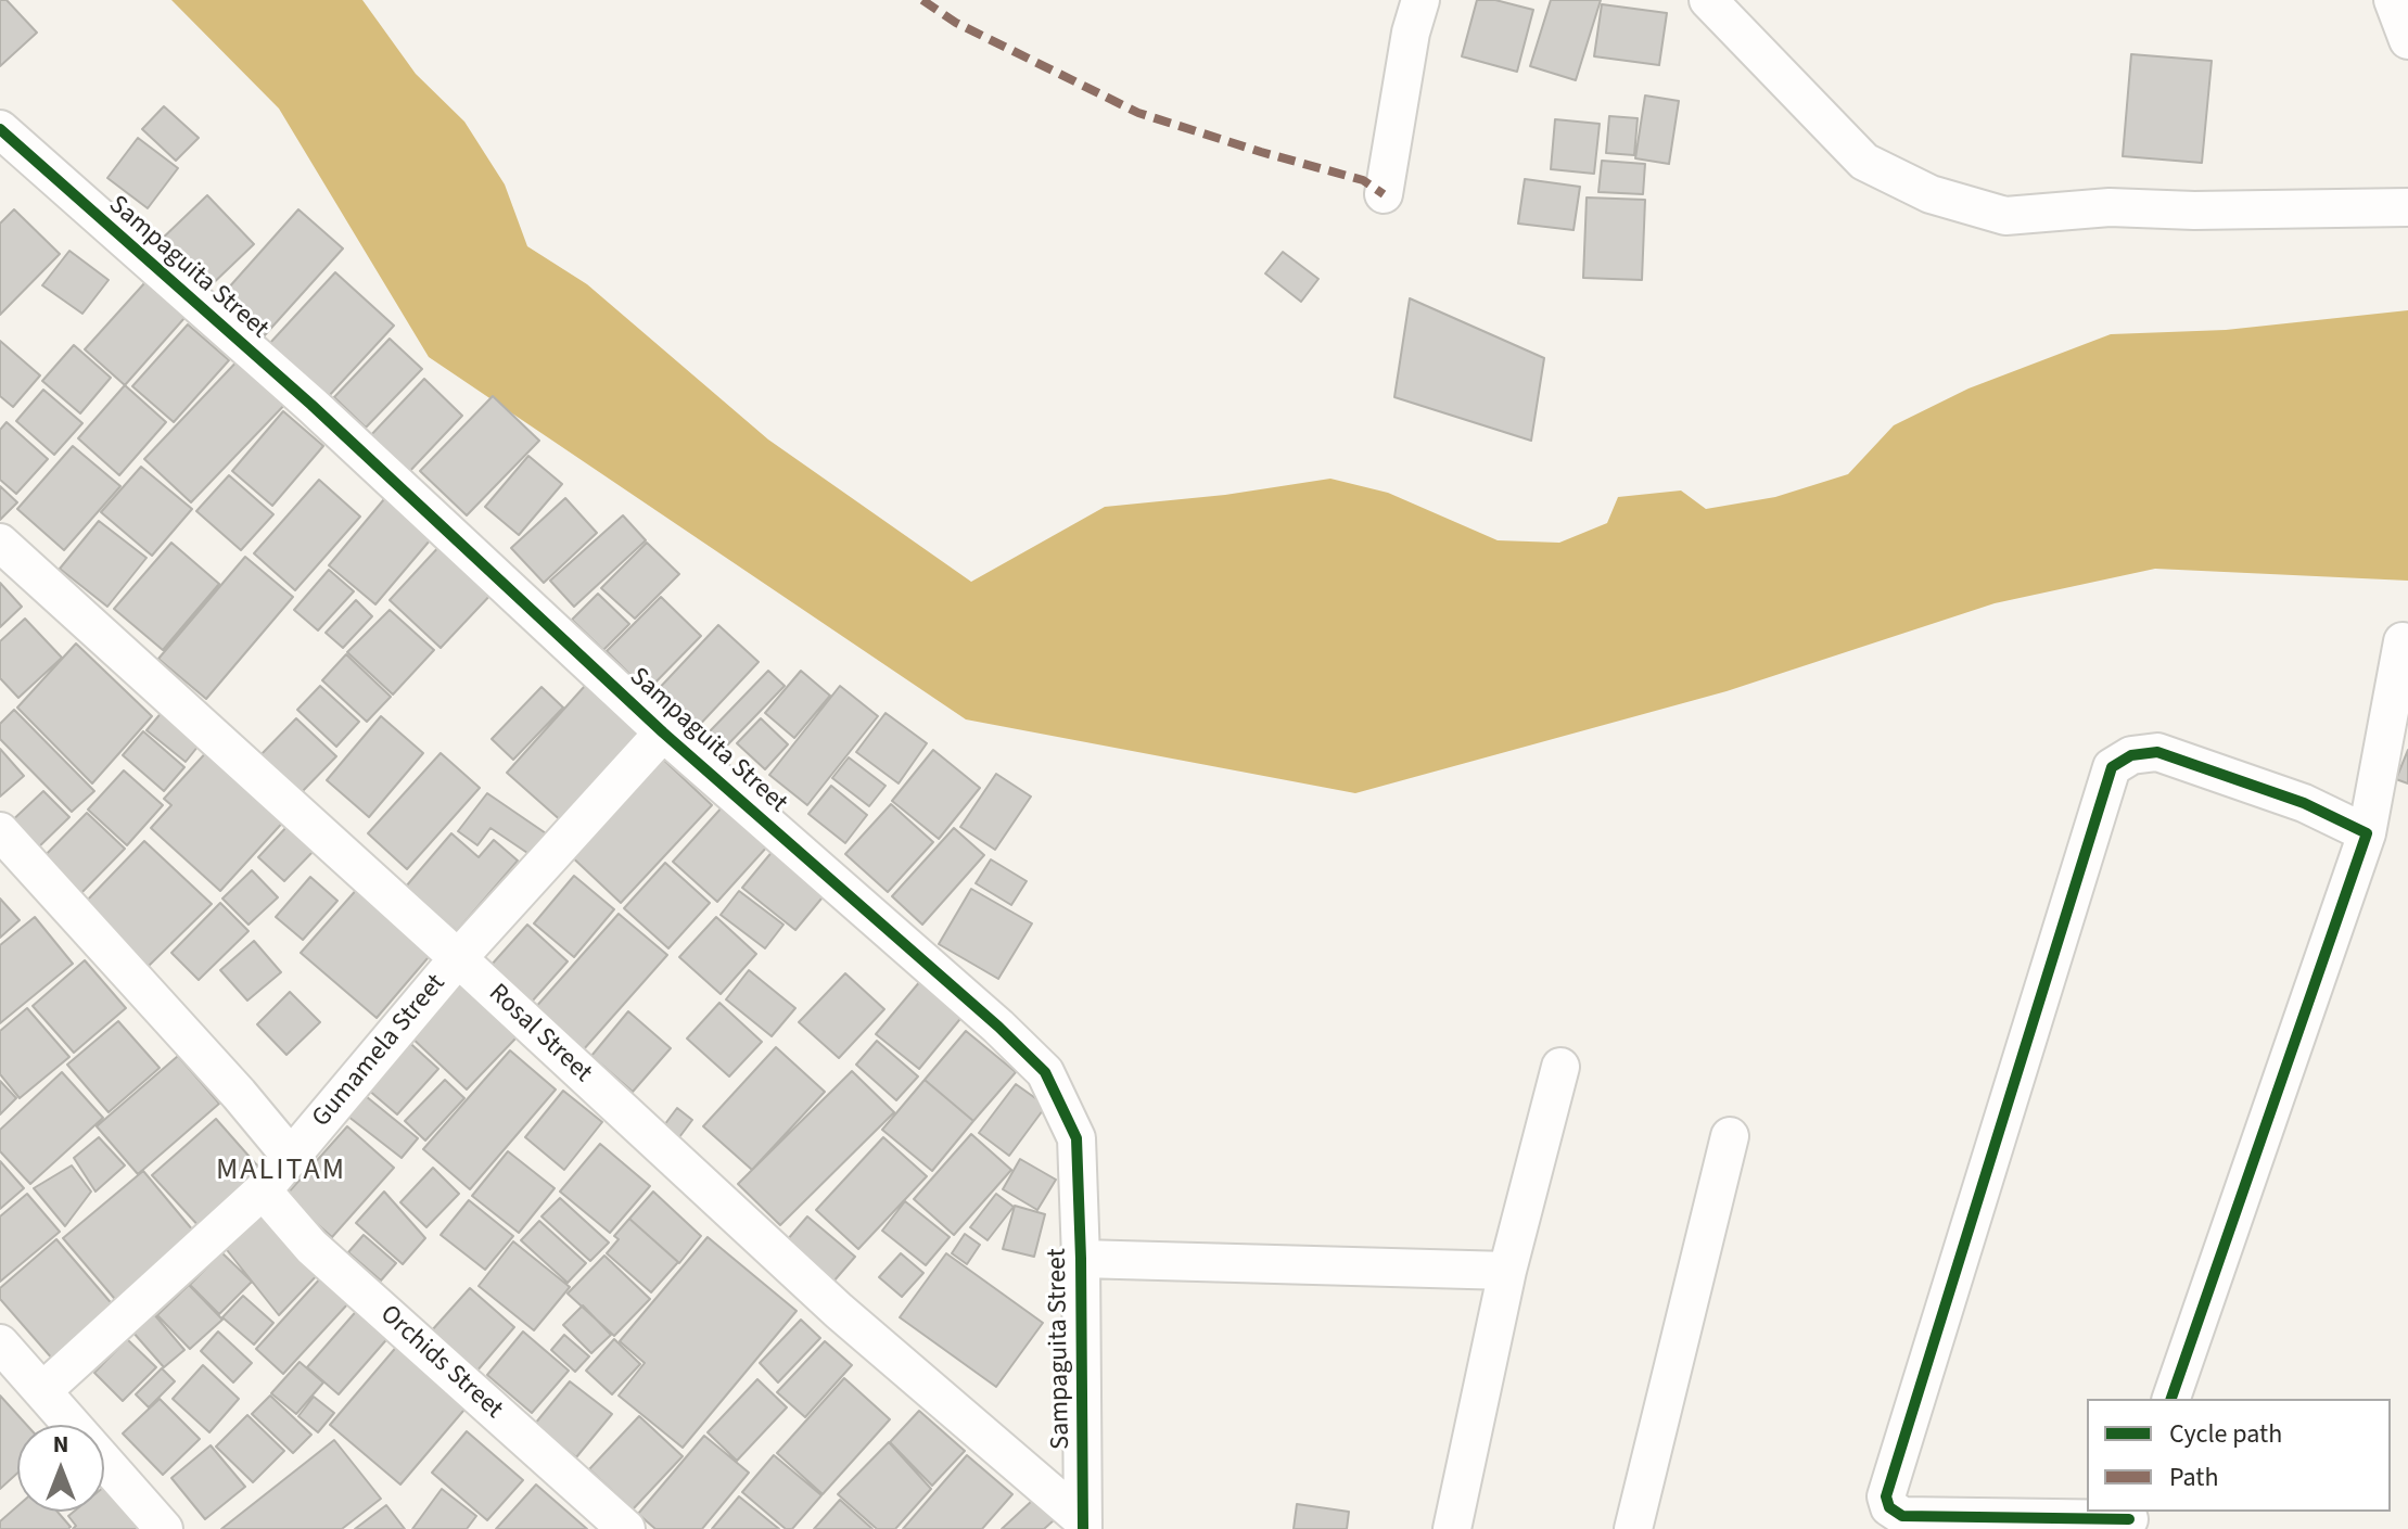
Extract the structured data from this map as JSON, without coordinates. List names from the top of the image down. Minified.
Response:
{"streets":{"street":["Sampaguita Street","Rosal Street","Gumamela Street","Orchids Street"]},"crossings":[["Sampaguita Street","Rosal Street"],["Sampaguita Street","Gumamela Street"],["Rosal Street","Gumamela Street"],["Gumamela Street","Orchids Street"]],"districts":["MALITAM"],"legend":["Cycle path","Path"],"north":"top"}
